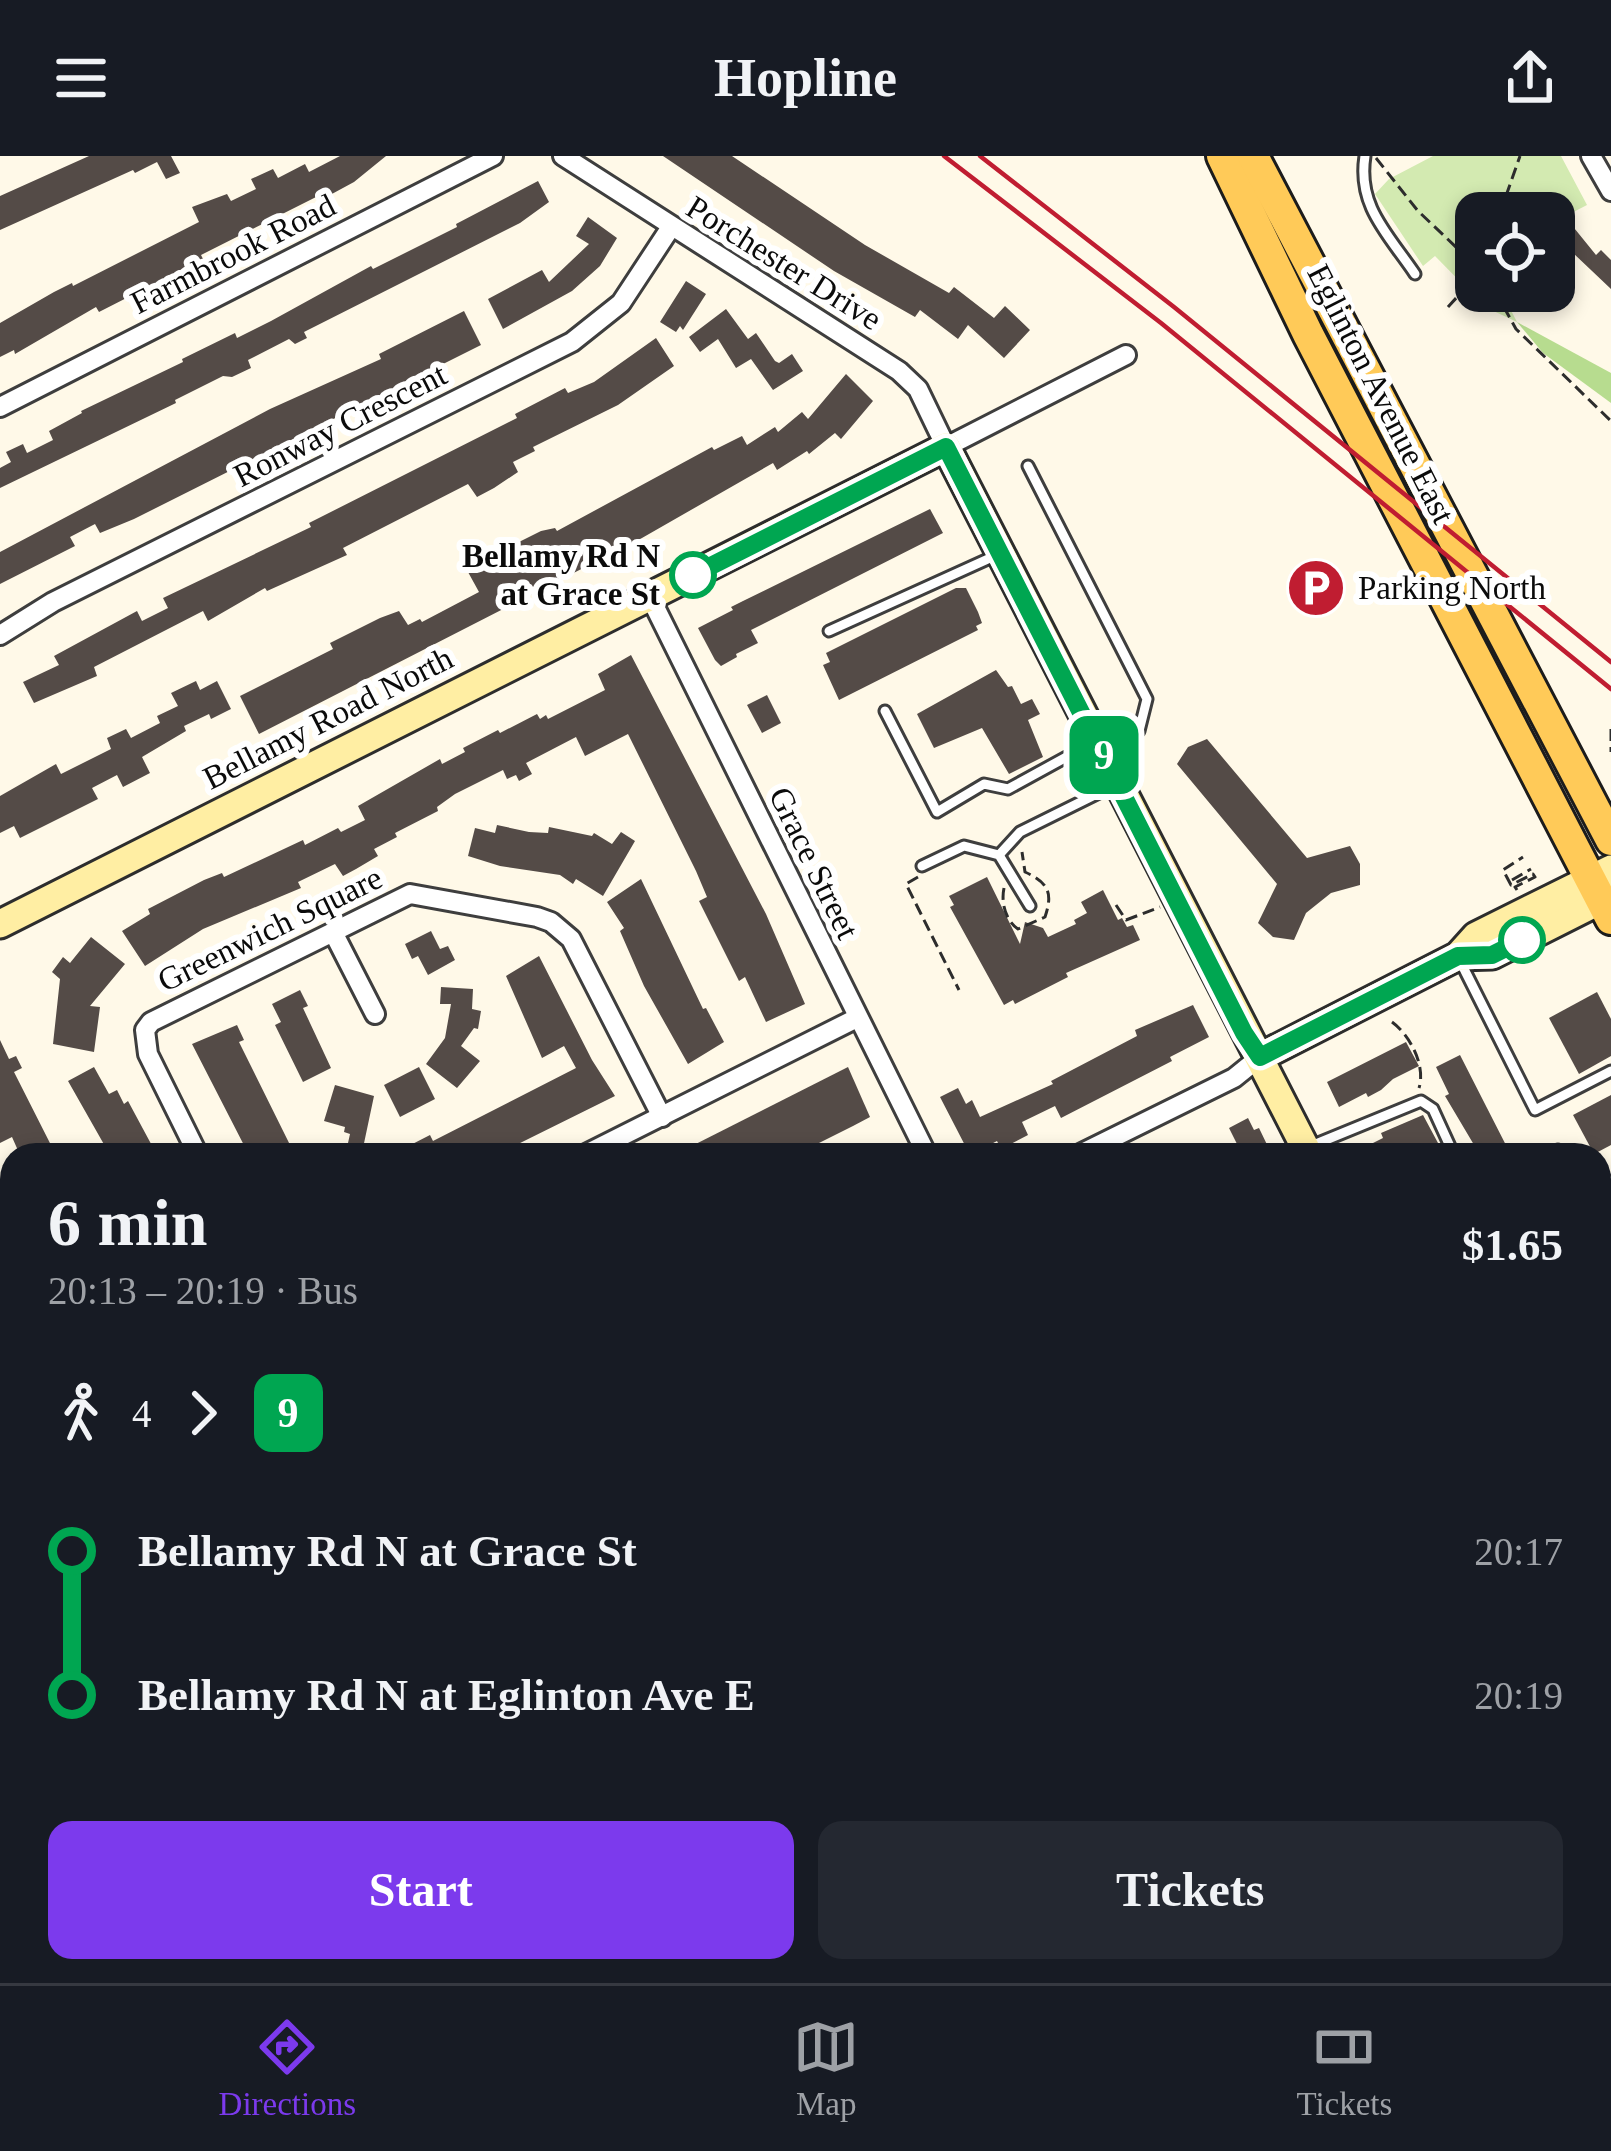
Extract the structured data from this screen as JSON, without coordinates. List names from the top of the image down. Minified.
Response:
{"streets":{"main road":["Eglinton Avenue East"],"street":["Farmbrook Road","Porchester Drive","Ronway Crescent","Bellamy Road North","Grace Street","Greenwich Square"]},"crossings":[["Porchester Drive","Ronway Crescent"],["Porchester Drive","Bellamy Road North"],["Bellamy Road North","Grace Street"]],"places":{"other":["Bellamy Rd N at Grace St"],"parking":["Parking North"]},"lines":["bus line 9"],"page":{"header":"Hopline","on_map":"9","heading":["6 min","20:13 – 20:19 · Bus","$1.65"],"legs":["4","9"],"list":[{"name":"Bellamy Rd N at Grace St","value":"20:17"},{"name":"Bellamy Rd N at Eglinton Ave E","value":"20:19"}],"buttons":["Start","Tickets"],"tabs":["Directions","Map","Tickets"]}}
